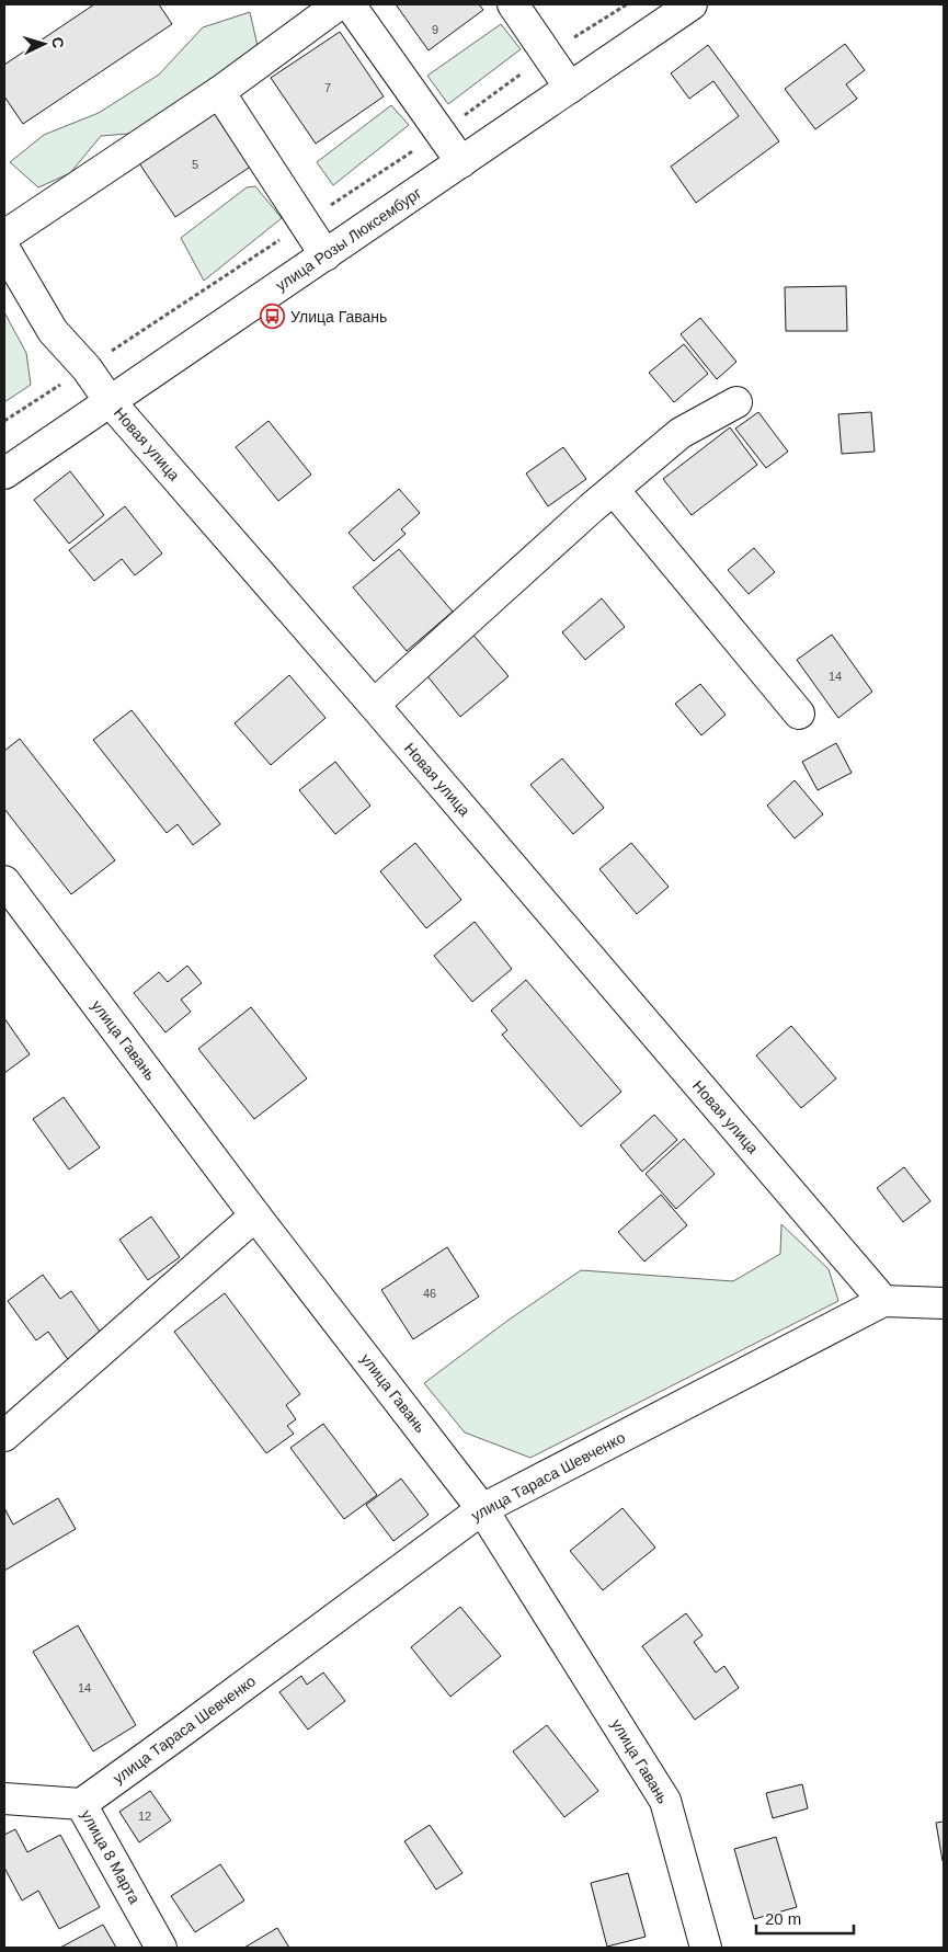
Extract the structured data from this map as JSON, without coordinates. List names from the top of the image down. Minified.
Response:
{"streets":{"street":["улица Розы Люксембург","Новая улица","улица Гавань","улица Тараса Шевченко","улица 8 Марта"]},"crossings":[["улица Розы Люксембург","Новая улица"],["Новая улица","улица Тараса Шевченко"],["улица Гавань","улица Тараса Шевченко"],["улица Тараса Шевченко","улица 8 Марта"]],"places":{"bus stop":["Улица Гавань"]},"house_numbers":["9","7","5","14","46","14","12"],"scale_bar":"20 m","north":"right"}
